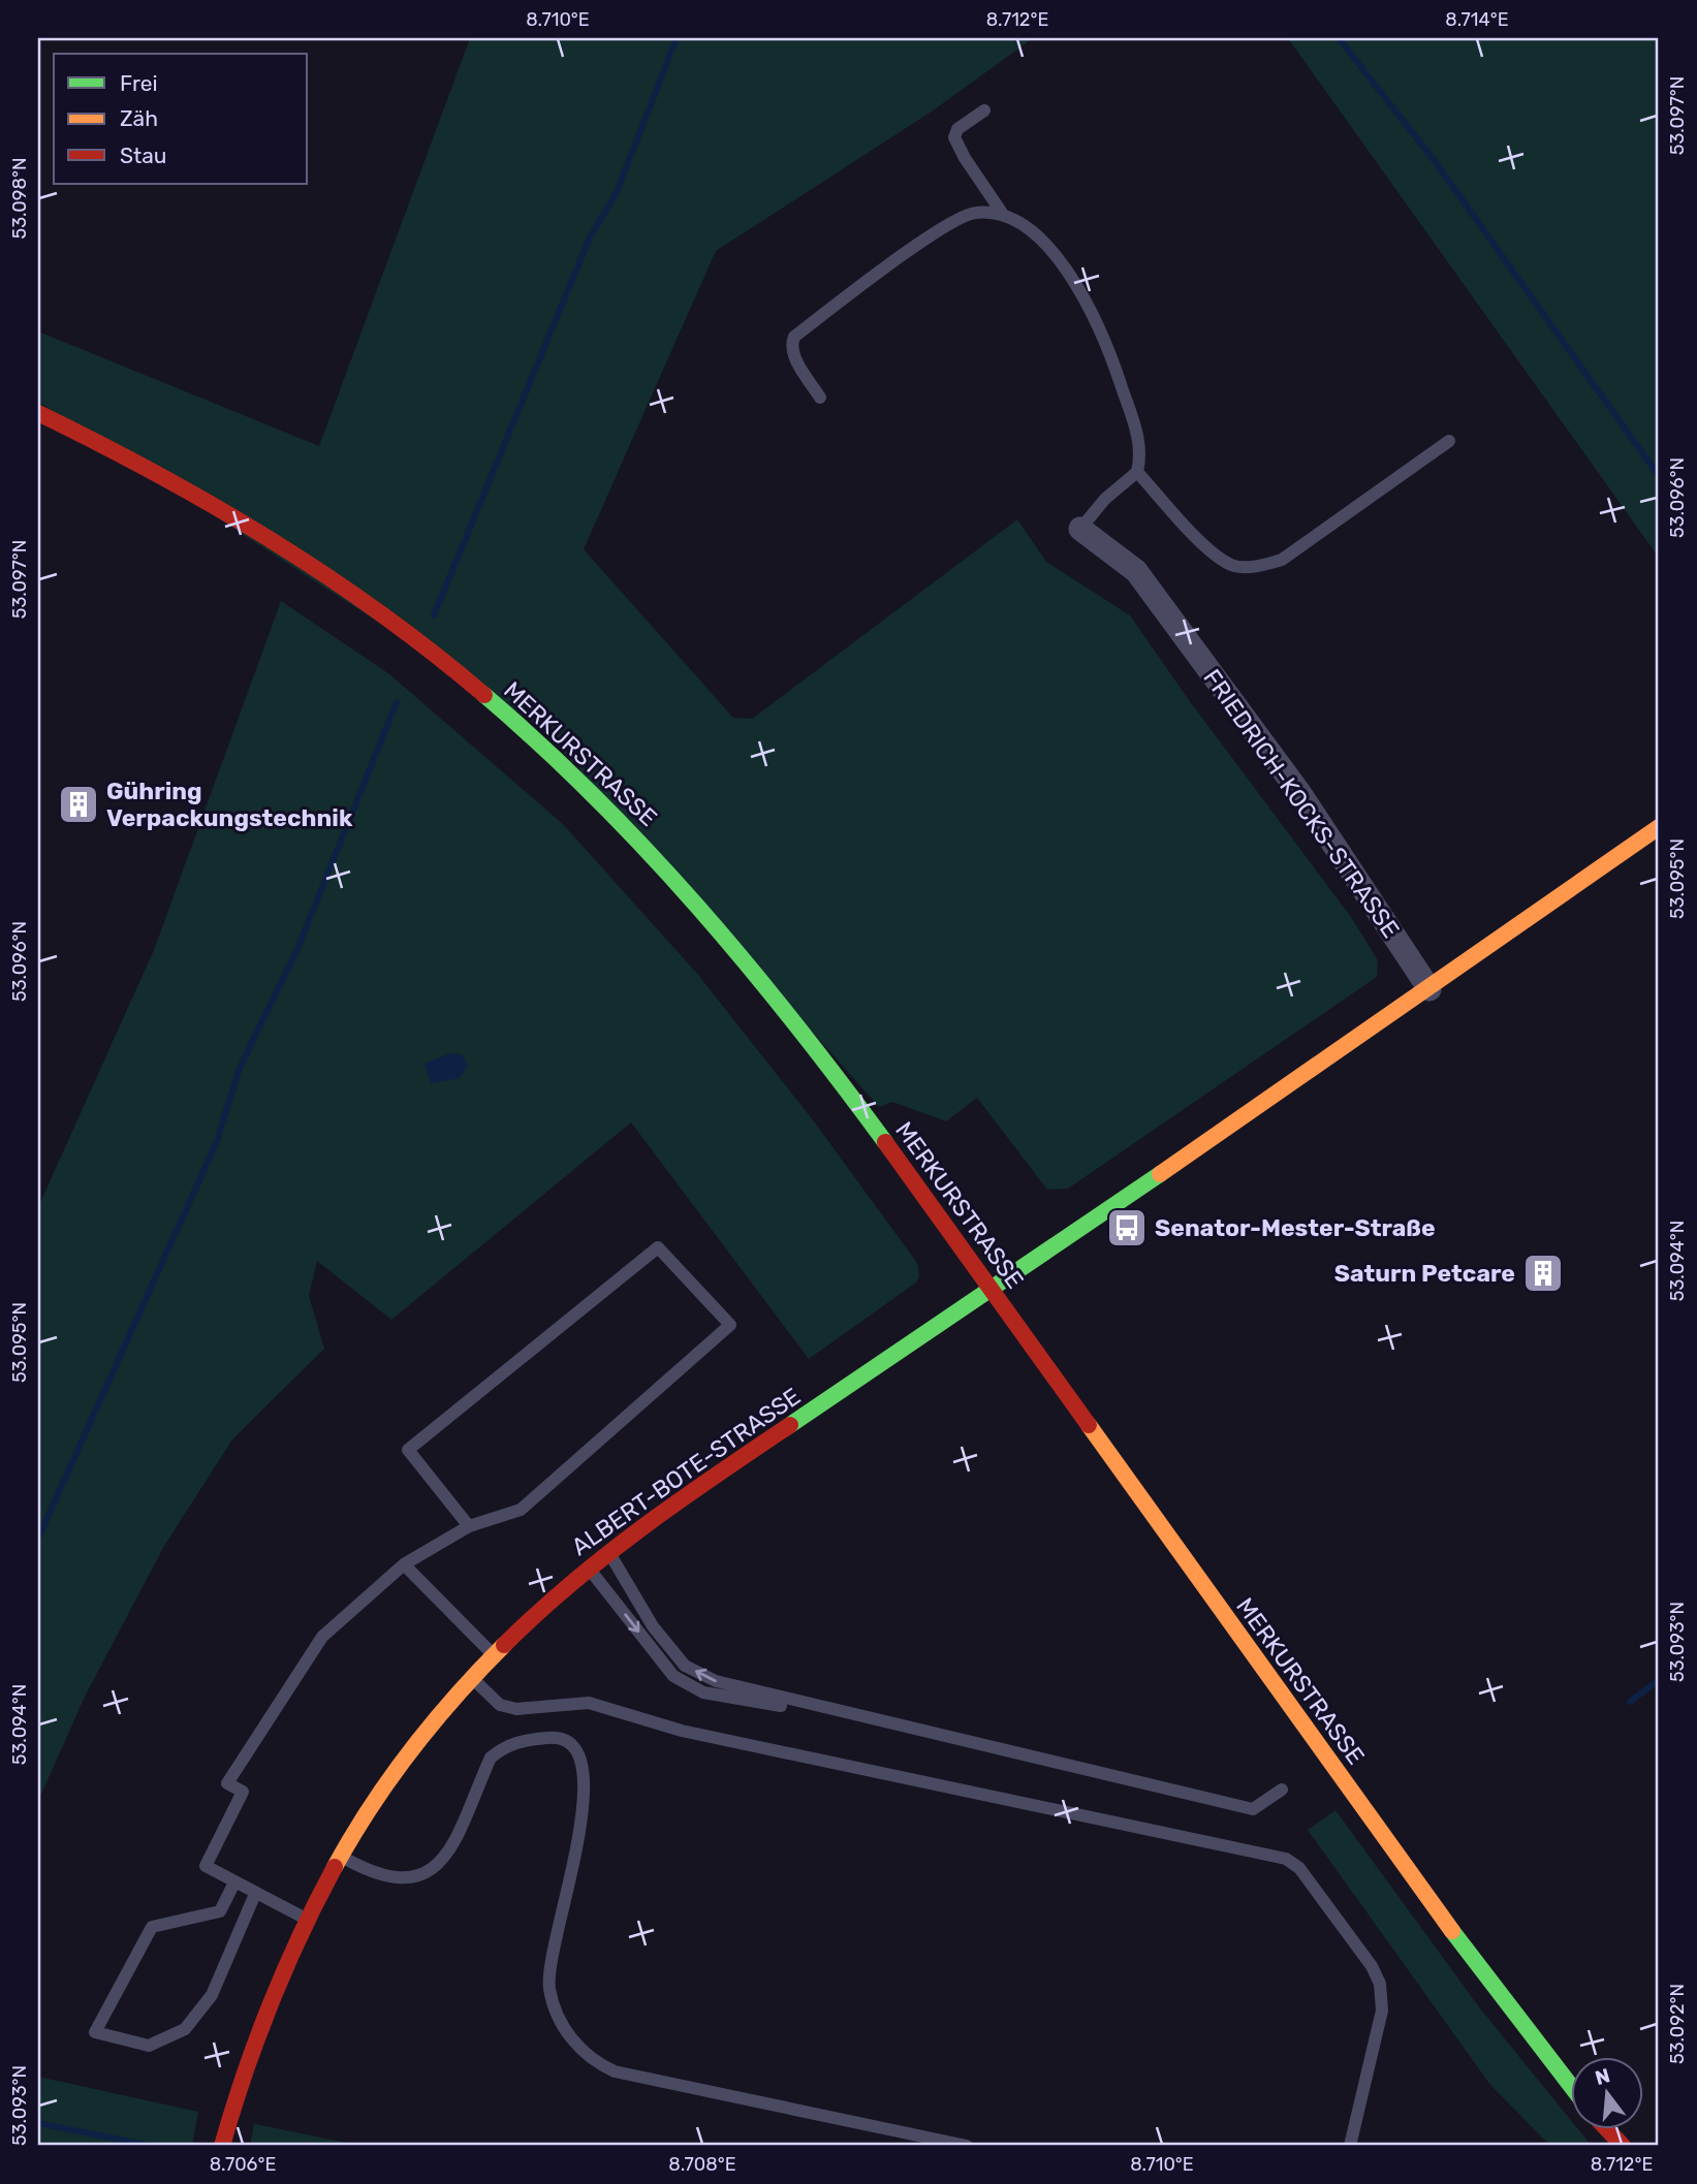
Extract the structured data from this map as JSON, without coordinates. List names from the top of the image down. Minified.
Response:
{"streets":{"street":["MERKURSTRASSE","FRIEDRICH-KOCKS-STRASSE","ALBERT-BOTE-STRASSE"]},"crossings":[["MERKURSTRASSE","ALBERT-BOTE-STRASSE"]],"places":{"building":["Gühring Verpackungstechnik","Saturn Petcare"],"bus stop":["Senator-Mester-Straße"]},"legend":["Frei","Zäh","Stau"],"north":"top","coordinates":["8.710°E","8.712°E","8.714°E","53.097°N","53.098°N","53.096°N","53.095°N","53.094°N","53.093°N","53.092°N","8.706°E","8.708°E"]}
